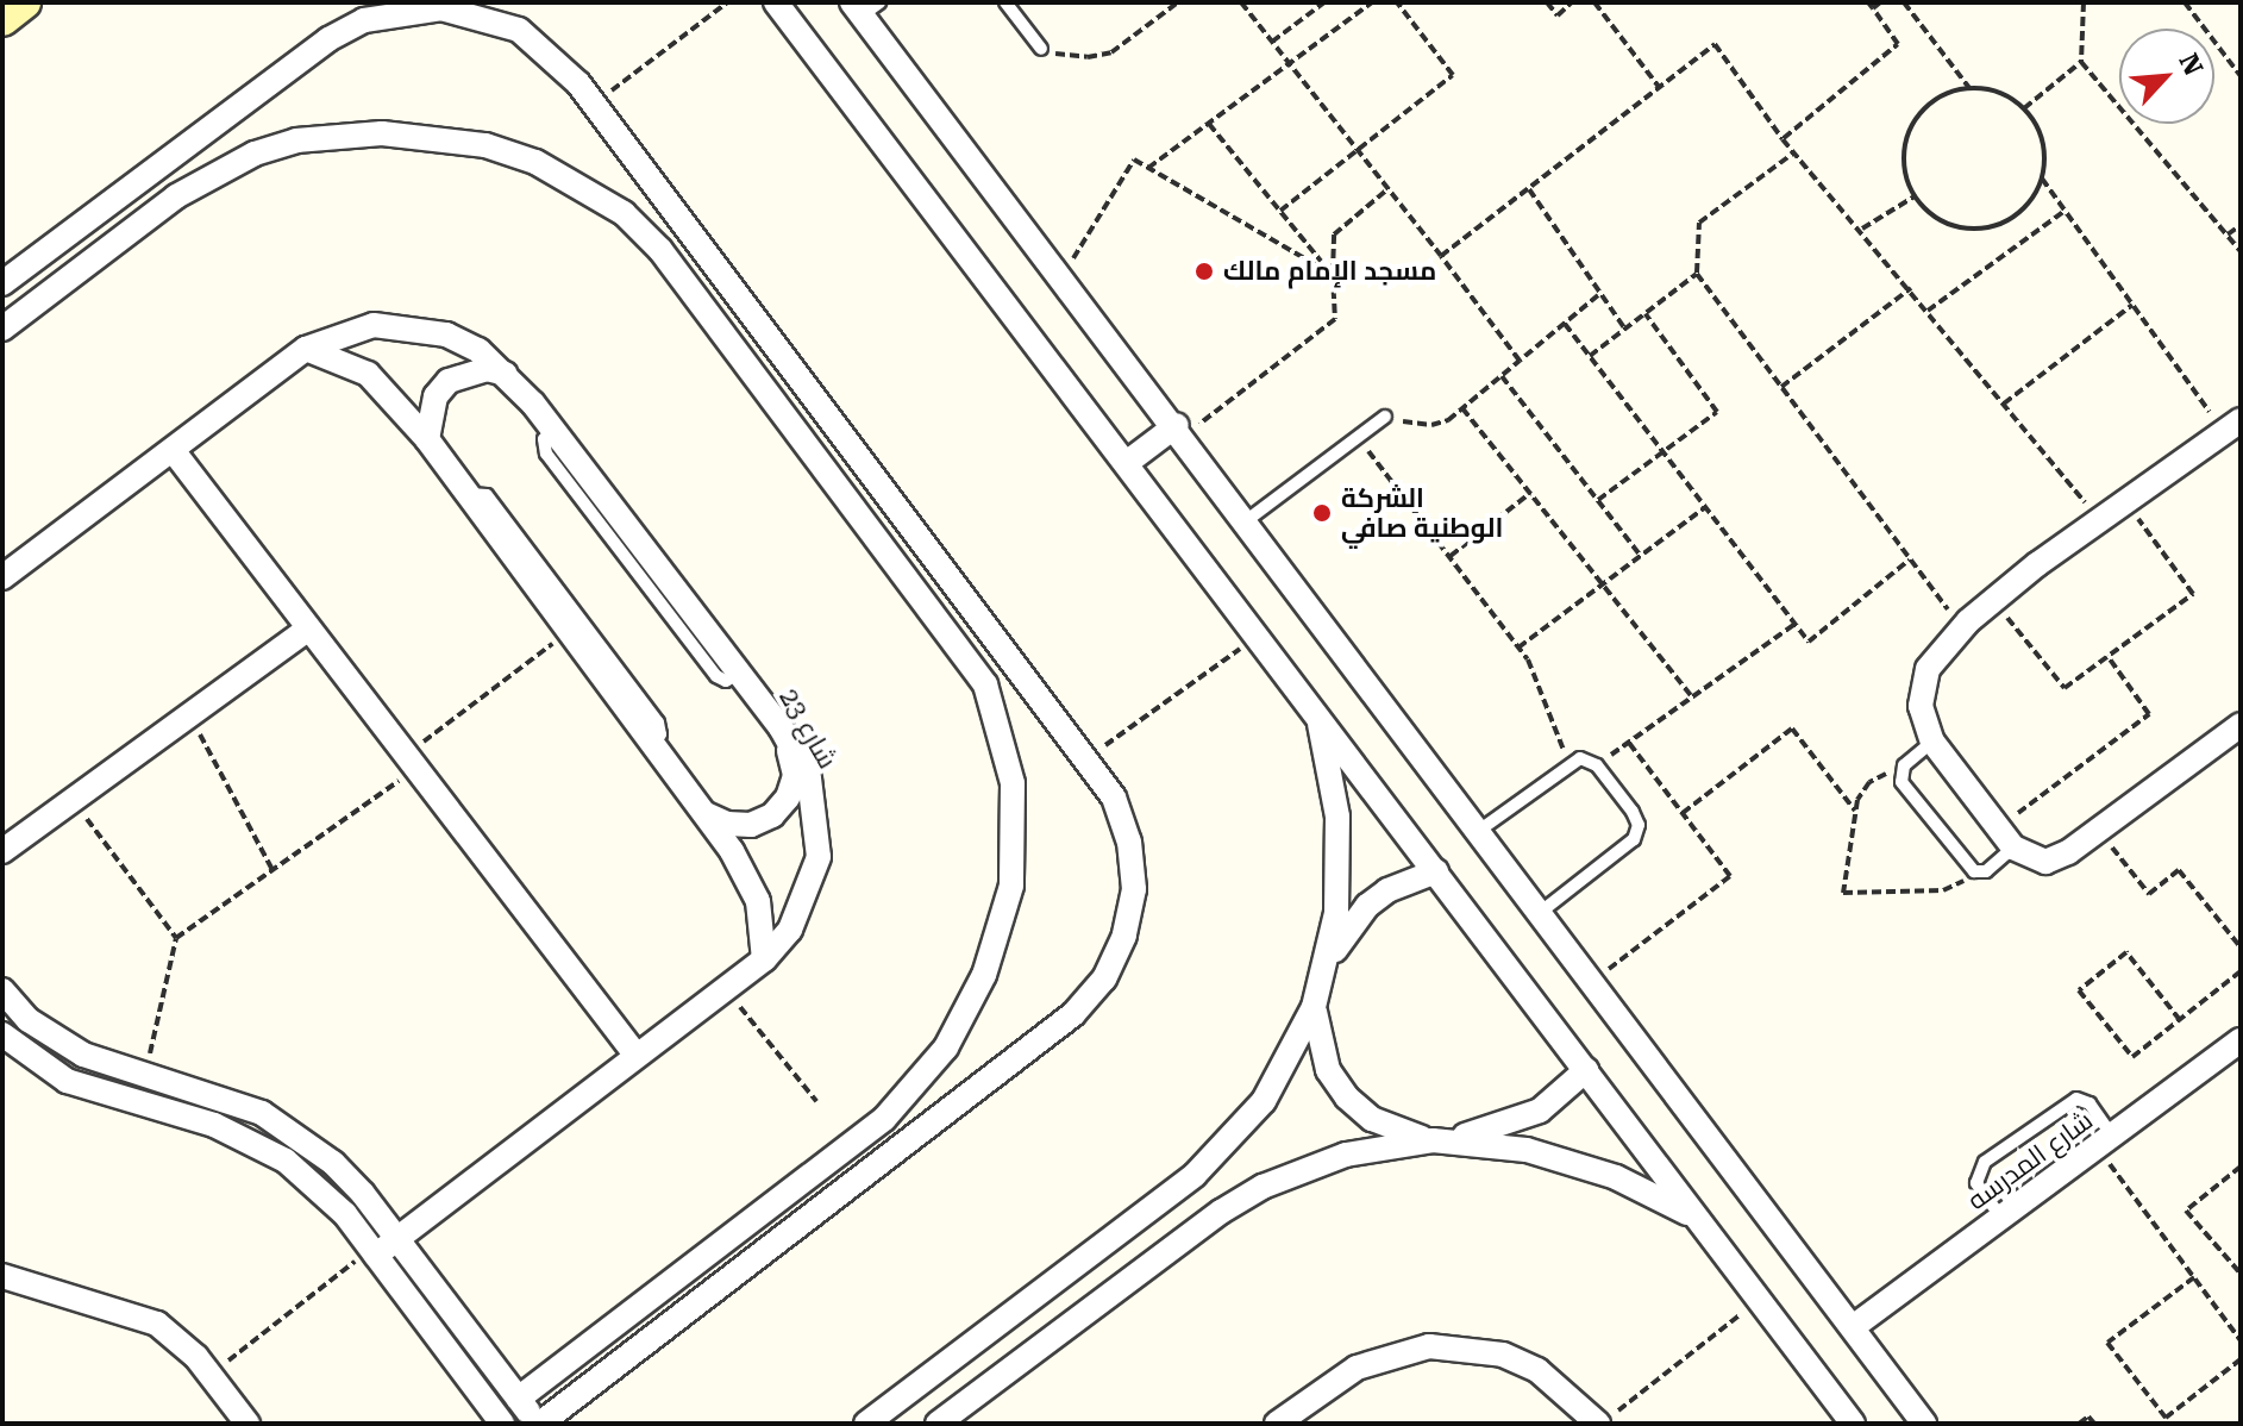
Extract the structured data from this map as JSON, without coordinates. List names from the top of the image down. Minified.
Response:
{"streets":{"street":["شارع 23","شارع المدرسه"]},"places":["مسجد الإمام مالك","الشركة الوطنية صافي"],"north":"top right"}
